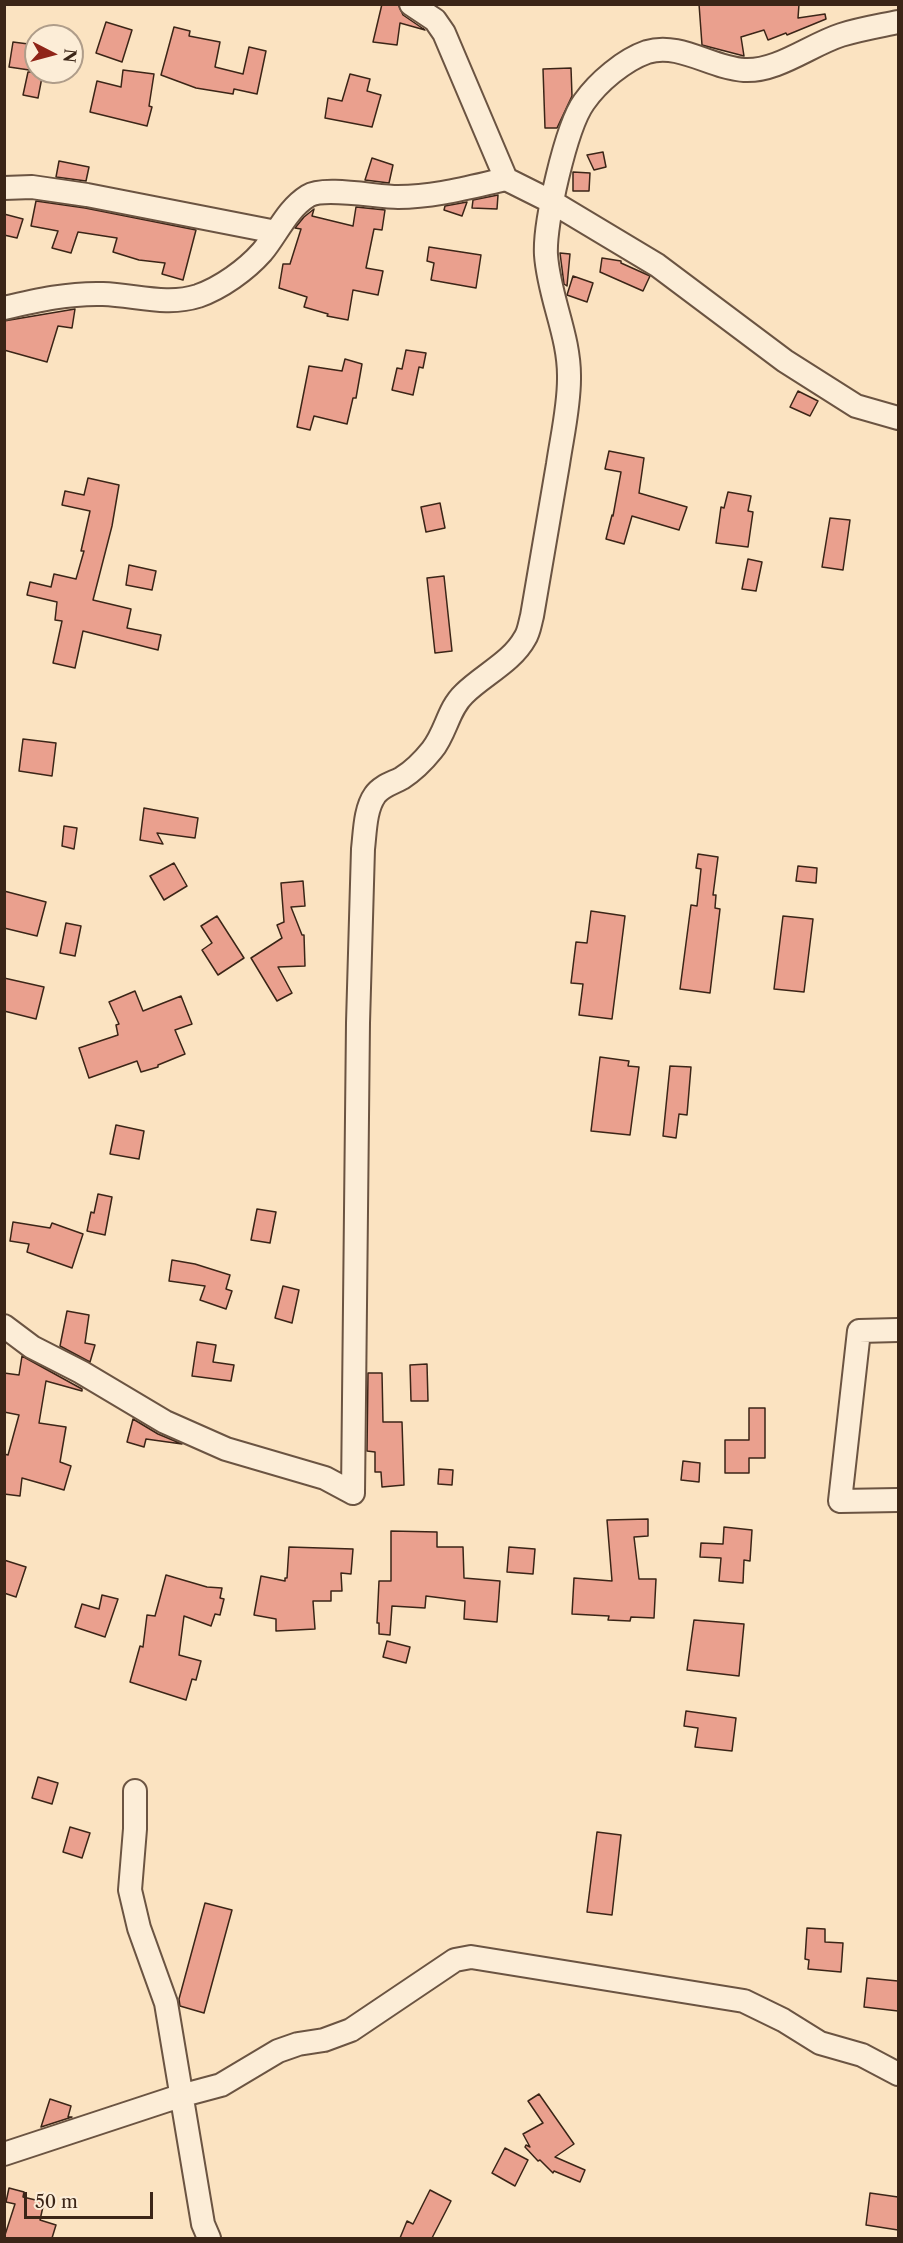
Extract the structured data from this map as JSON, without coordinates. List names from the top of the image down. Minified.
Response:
{"scale_bar":"50 m","north":"right"}
